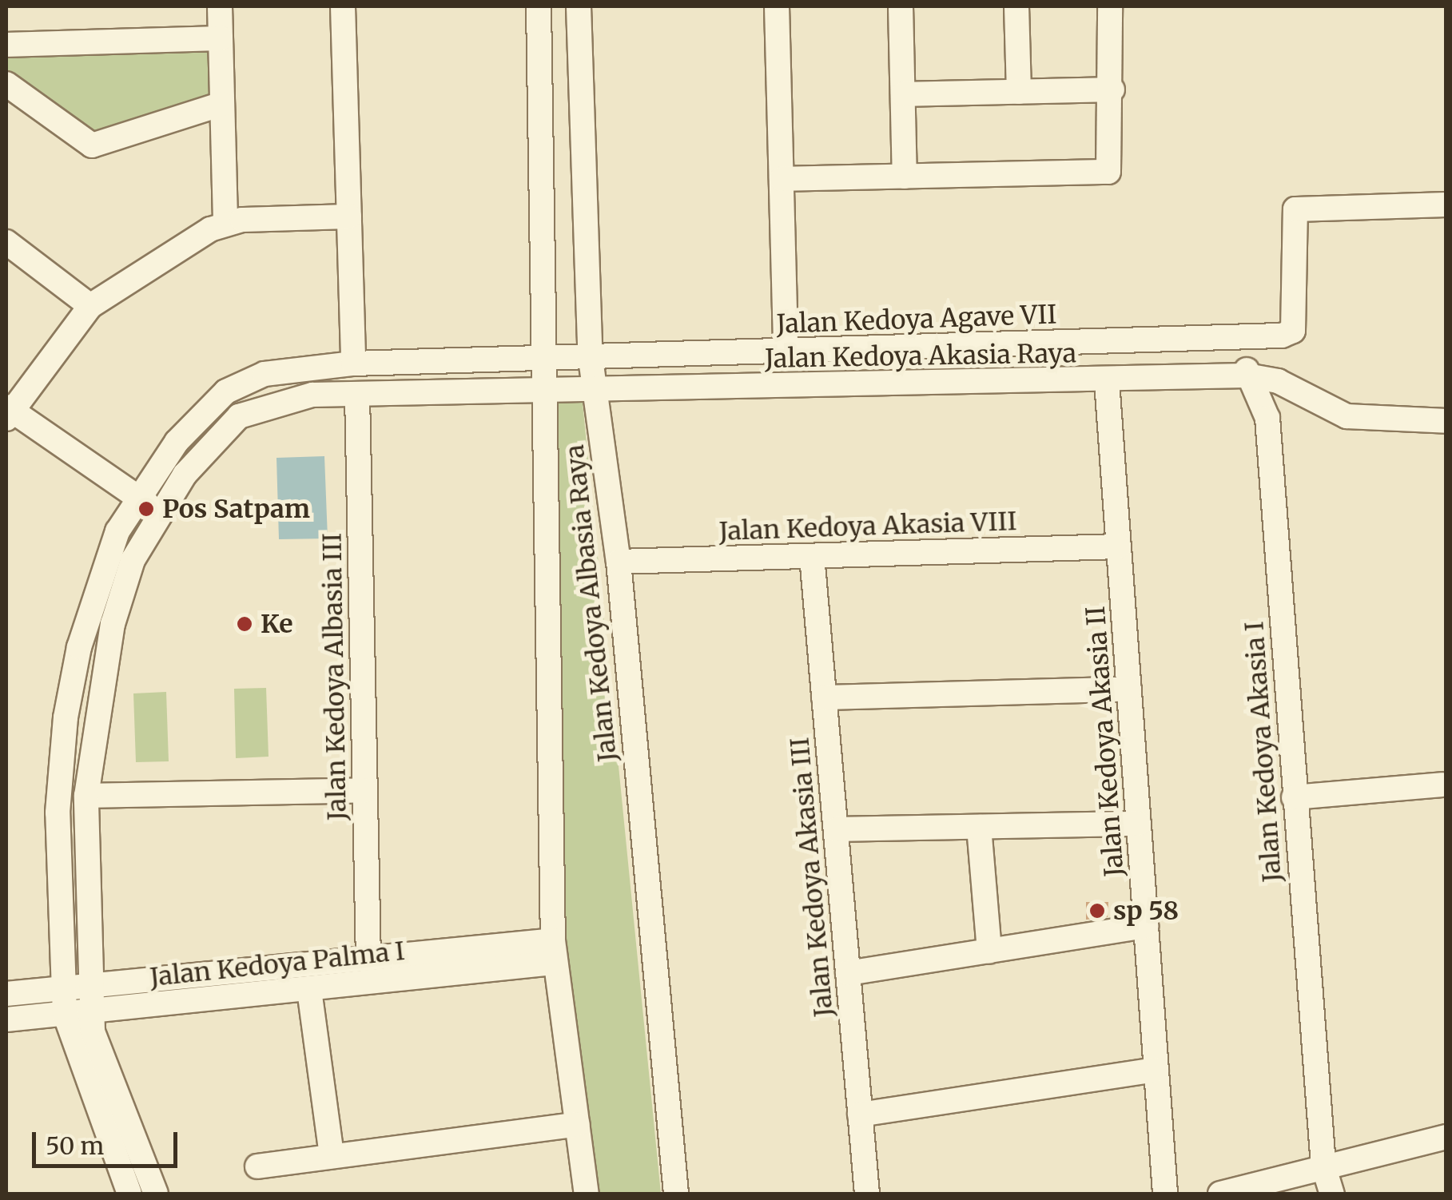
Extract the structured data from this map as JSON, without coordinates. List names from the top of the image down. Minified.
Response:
{"streets":{"street":["Jalan Kedoya Agave VII","Jalan Kedoya Akasia Raya","Jalan Kedoya Akasia VIII","Jalan Kedoya Albasia Raya","Jalan Kedoya Albasia III","Jalan Kedoya Akasia II","Jalan Kedoya Akasia I","Jalan Kedoya Akasia III","Jalan Kedoya Palma I"]},"crossings":[["Jalan Kedoya Agave VII","Jalan Kedoya Albasia Raya"],["Jalan Kedoya Agave VII","Jalan Kedoya Akasia I"],["Jalan Kedoya Agave VII","Jalan Kedoya Palma I"],["Jalan Kedoya Akasia Raya","Jalan Kedoya Albasia Raya"],["Jalan Kedoya Akasia Raya","Jalan Kedoya Albasia III"],["Jalan Kedoya Akasia Raya","Jalan Kedoya Akasia II"],["Jalan Kedoya Akasia Raya","Jalan Kedoya Akasia I"],["Jalan Kedoya Akasia Raya","Jalan Kedoya Palma I"],["Jalan Kedoya Akasia VIII","Jalan Kedoya Albasia Raya"],["Jalan Kedoya Akasia VIII","Jalan Kedoya Akasia II"],["Jalan Kedoya Akasia VIII","Jalan Kedoya Akasia III"],["Jalan Kedoya Albasia Raya","Jalan Kedoya Palma I"],["Jalan Kedoya Albasia III","Jalan Kedoya Palma I"]],"places":["Pos Satpam","Ke","sp 58"],"scale_bar":"50 m"}
